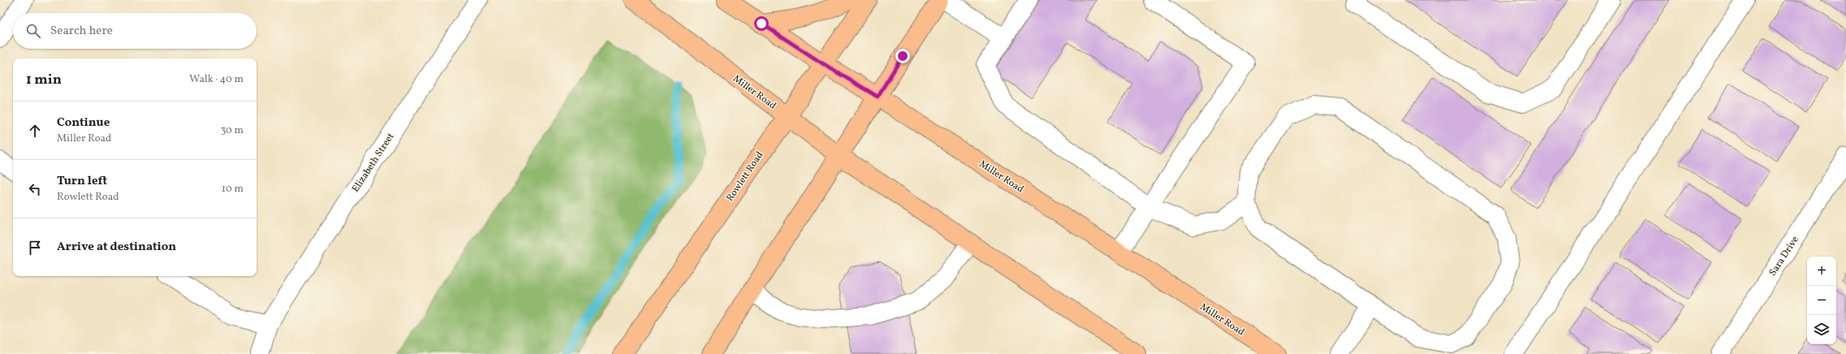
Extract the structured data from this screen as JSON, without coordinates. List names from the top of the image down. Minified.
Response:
{"streets":{"main road":["Miller Road","Rowlett Road"],"street":["Elizabeth Street","Sara Drive"]},"crossings":[["Miller Road","Rowlett Road"]],"page":{"search":"Search here","heading":["1 min","Walk · 40 m"],"list":[["Continue","Miller Road","30 m"],["Turn left","Rowlett Road","10 m"],"Arrive at destination"],"map_buttons":["+","−"]}}
